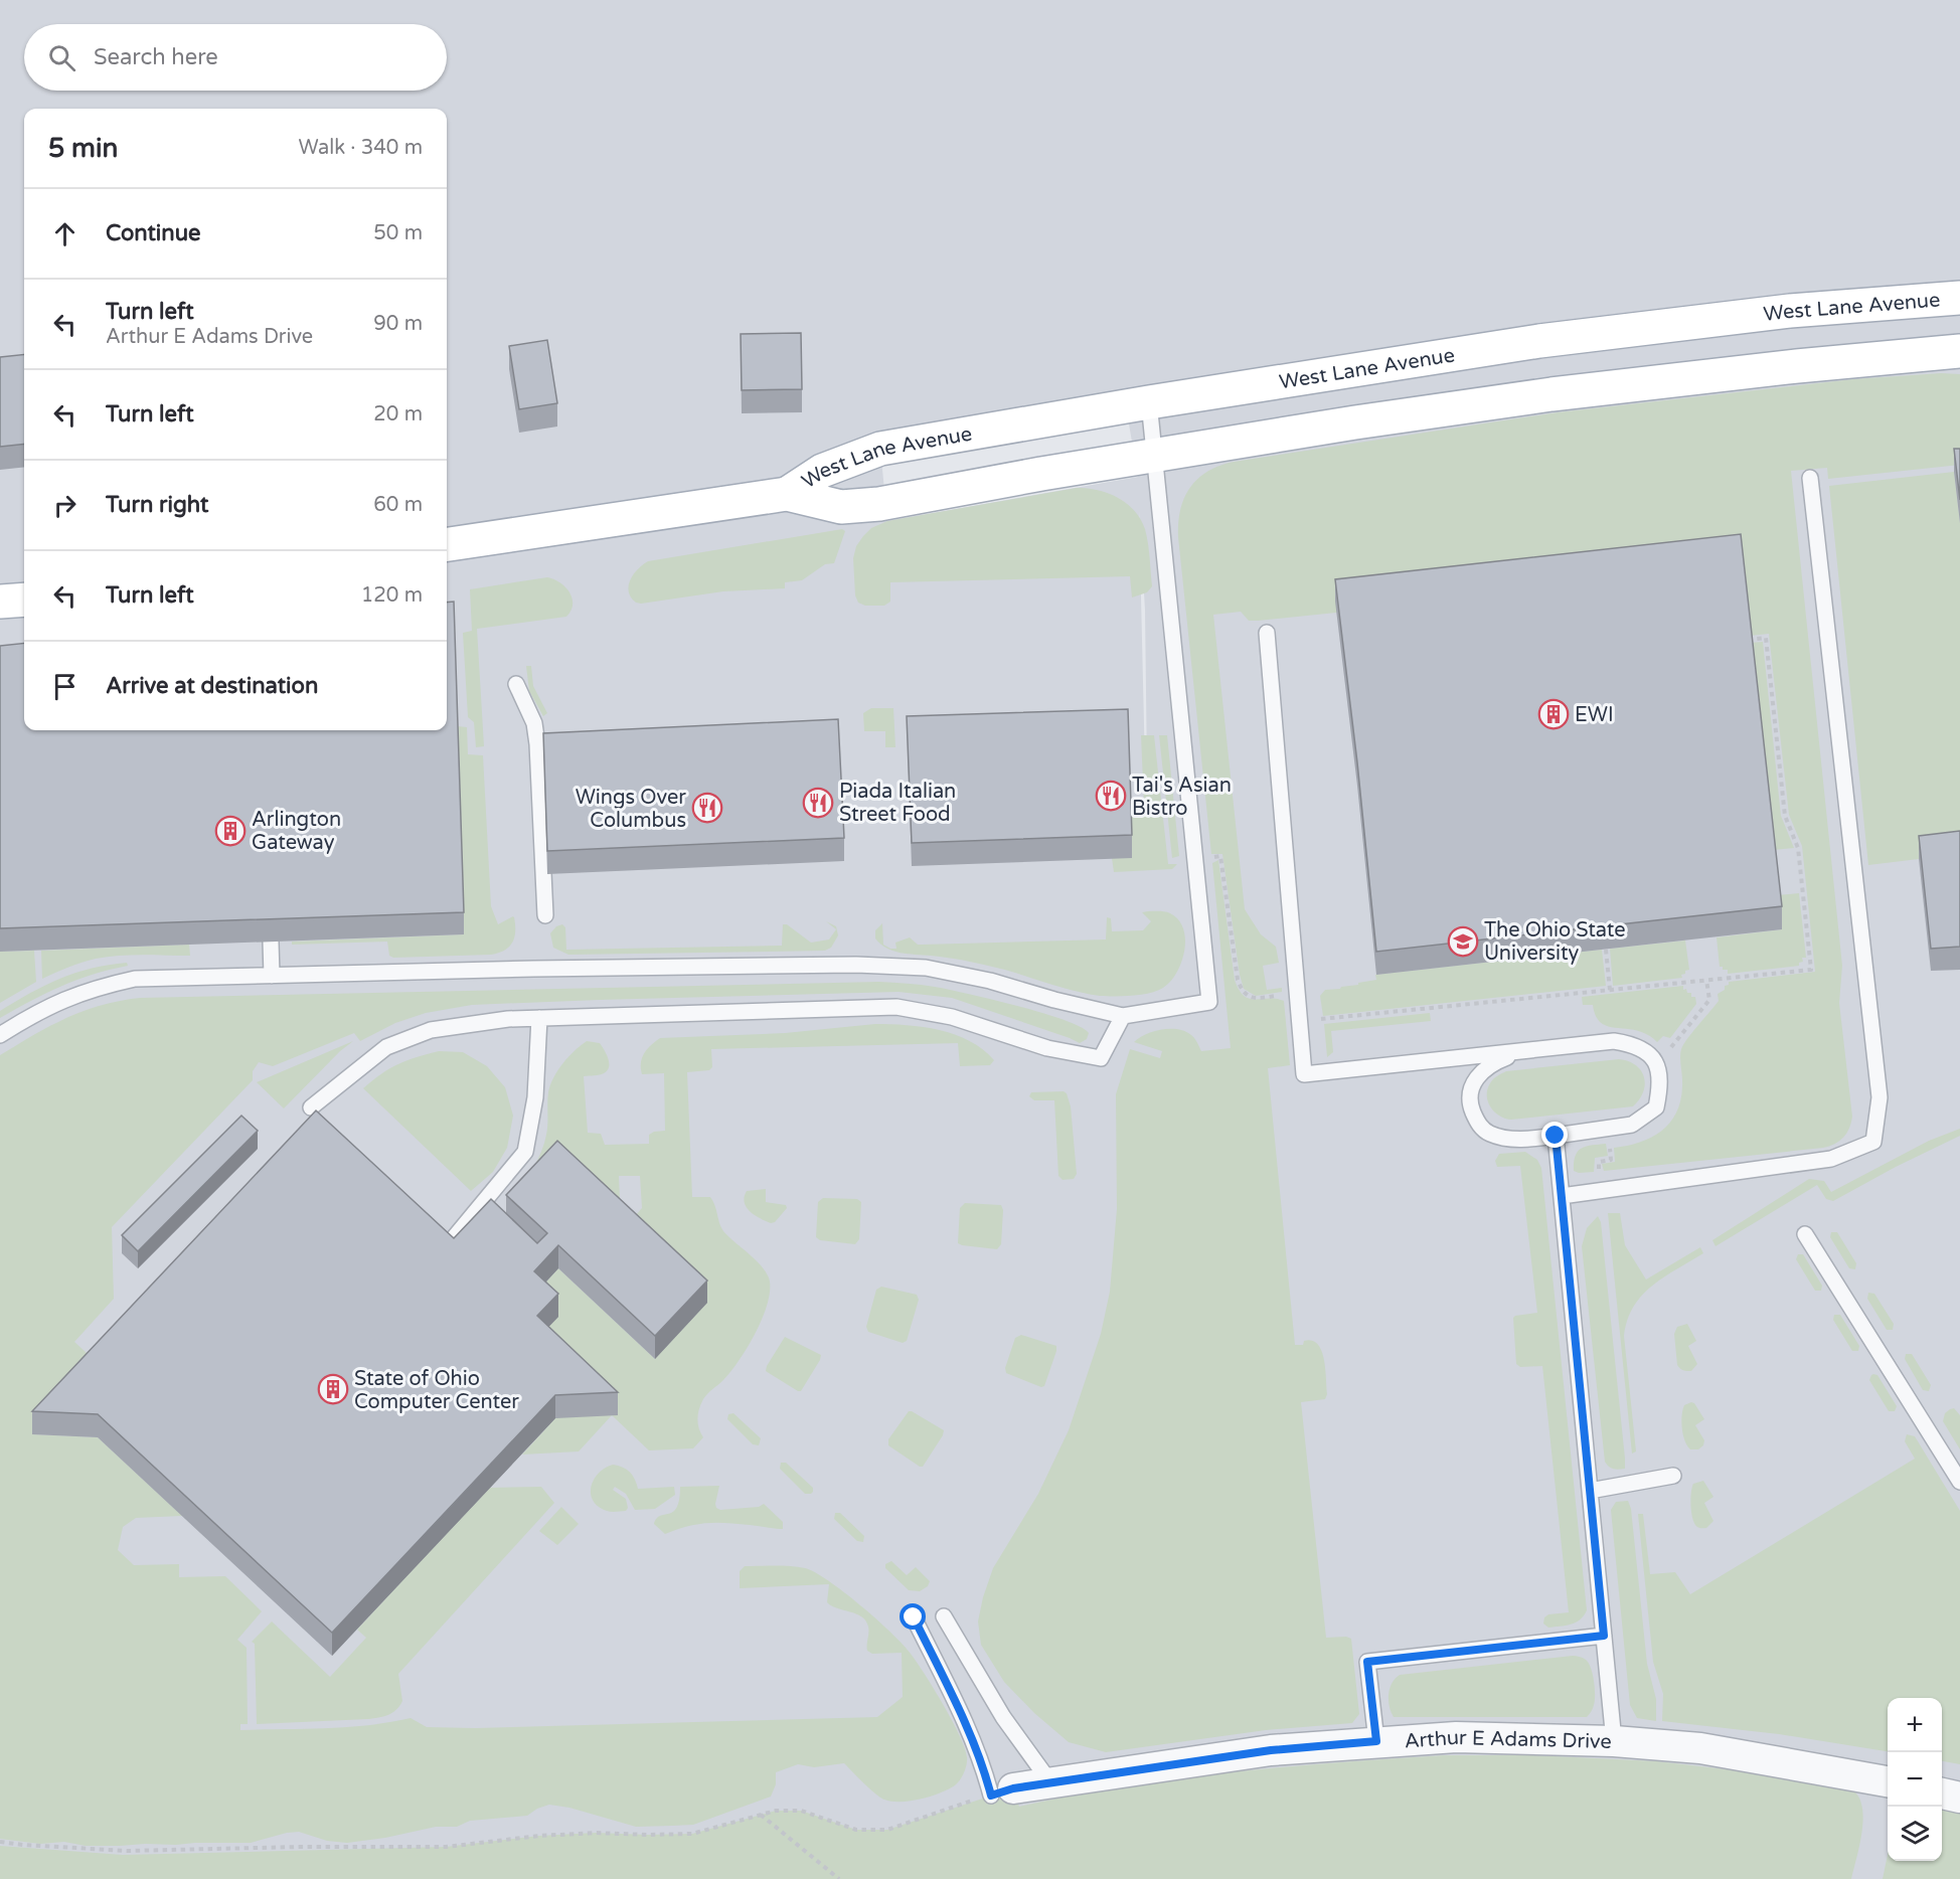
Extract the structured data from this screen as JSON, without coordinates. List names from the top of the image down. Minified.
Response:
{"streets":{"main road":["West Lane Avenue"],"street":["Arthur E Adams Drive"]},"places":{"building":["EWI","Arlington Gateway","State of Ohio Computer Center"],"restaurant":["Tai's Asian Bistro","Piada Italian Street Food","Wings Over Columbus"],"school or university":["The Ohio State University"]},"page":{"search":"Search here","heading":["5 min","Walk · 340 m"],"list":[["Continue","50 m"],["Turn left","Arthur E Adams Drive","90 m"],["Turn left","20 m"],["Turn right","60 m"],["Turn left","120 m"],"Arrive at destination"],"map_buttons":["+","−"]}}
